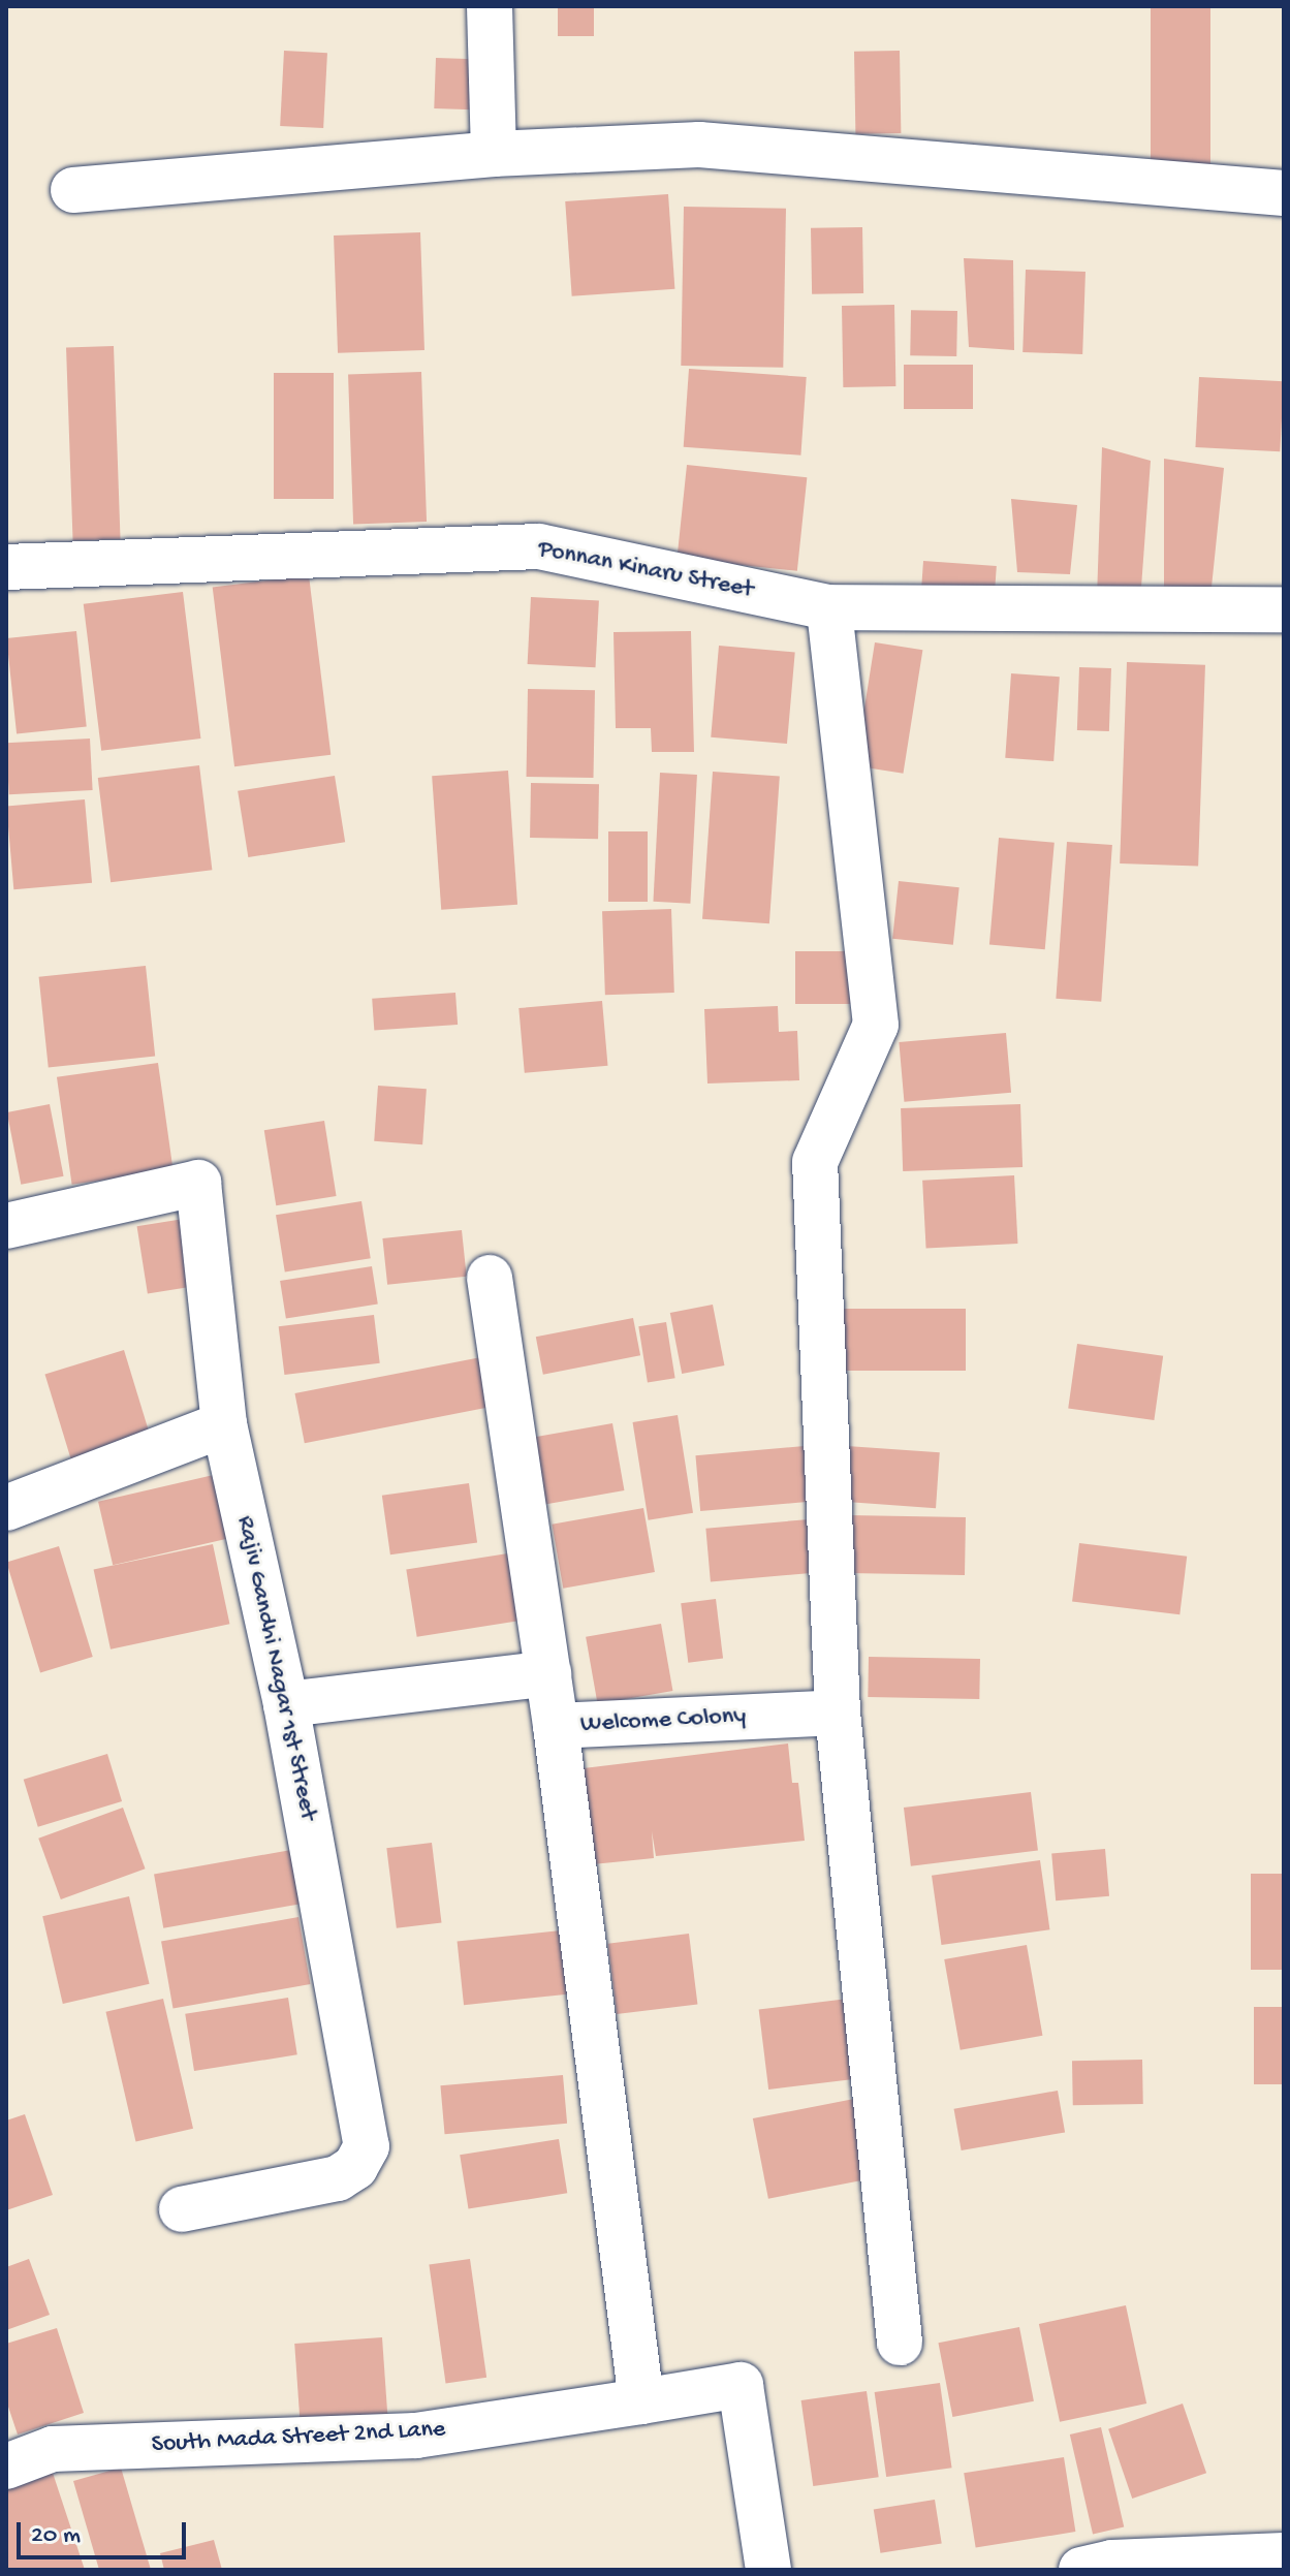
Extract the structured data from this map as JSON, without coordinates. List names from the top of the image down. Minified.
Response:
{"streets":{"street":["Ponnan Kinaru Street","Rajiv Gandhi Nagar 1st Street","Welcome Colony","South Mada Street 2nd Lane"]},"crossings":[["Welcome Colony","South Mada Street 2nd Lane"]],"scale_bar":"20 m"}
